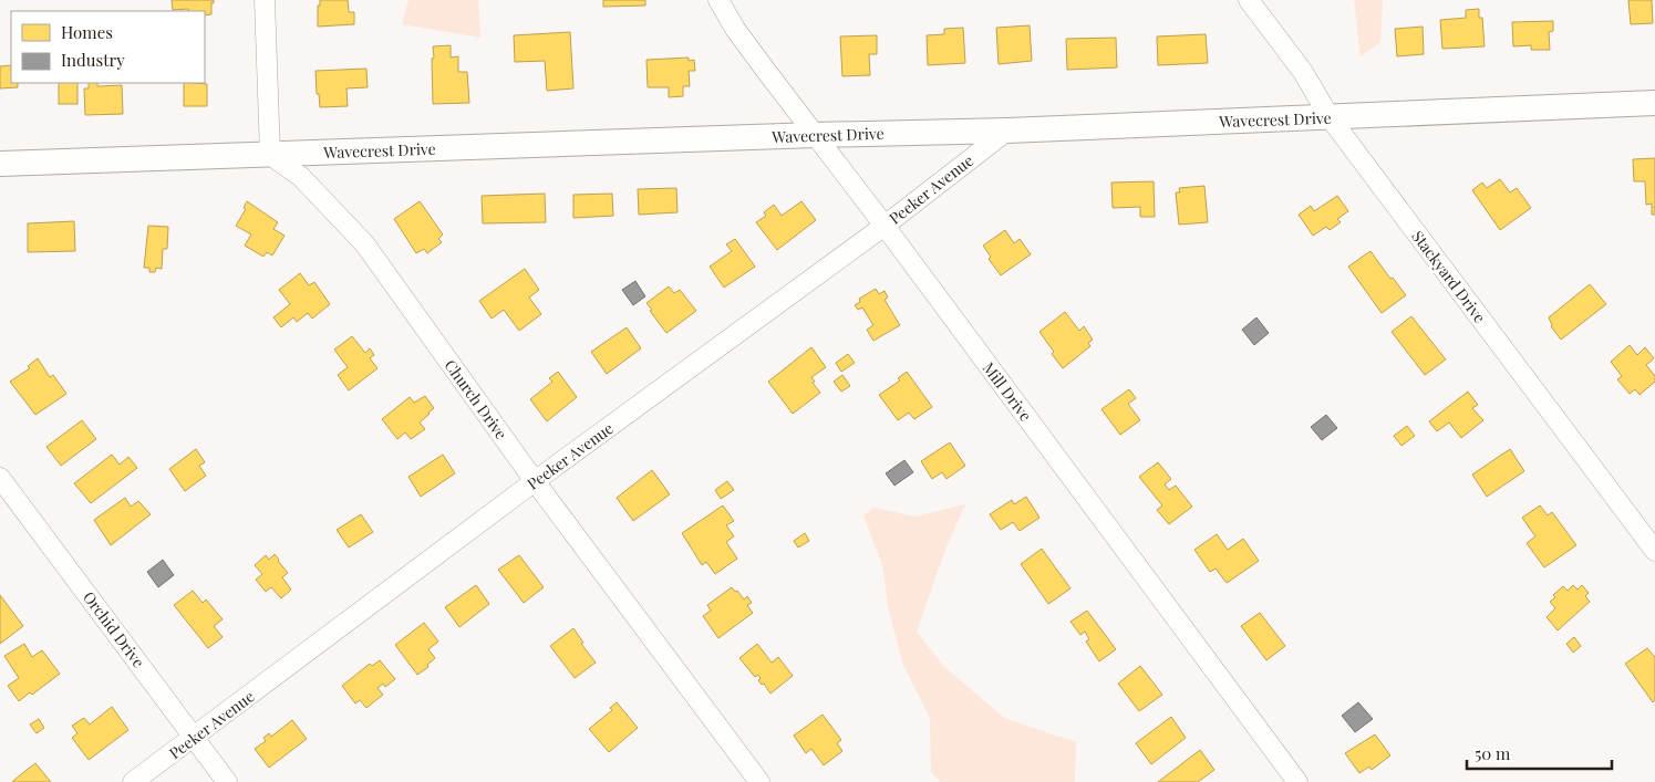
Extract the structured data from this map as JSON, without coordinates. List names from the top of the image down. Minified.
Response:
{"streets":{"street":["Wavecrest Drive","Peeker Avenue","Stackyard Drive","Mill Drive","Church Drive","Orchid Drive"]},"crossings":[["Wavecrest Drive","Peeker Avenue"],["Wavecrest Drive","Stackyard Drive"],["Wavecrest Drive","Mill Drive"],["Wavecrest Drive","Church Drive"],["Peeker Avenue","Mill Drive"],["Peeker Avenue","Church Drive"],["Peeker Avenue","Orchid Drive"]],"legend":["Homes","Industry"],"scale_bar":"50 m"}
